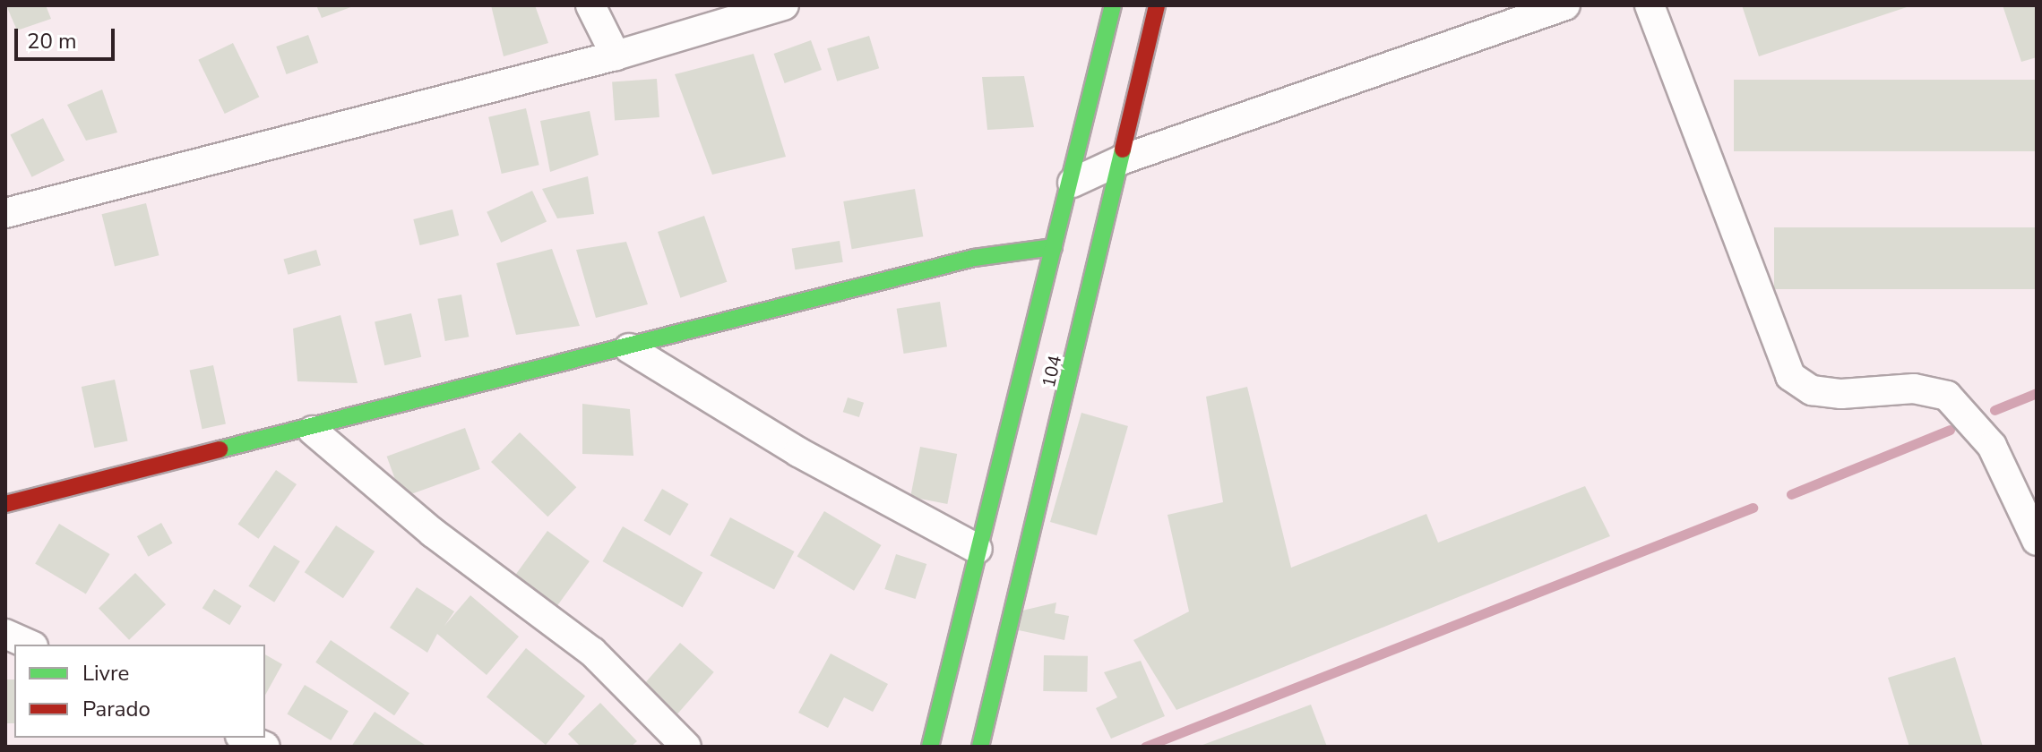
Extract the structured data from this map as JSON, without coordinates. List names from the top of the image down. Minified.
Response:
{"streets":{"street":["104"]},"legend":["Livre","Parado"],"scale_bar":"20 m"}
